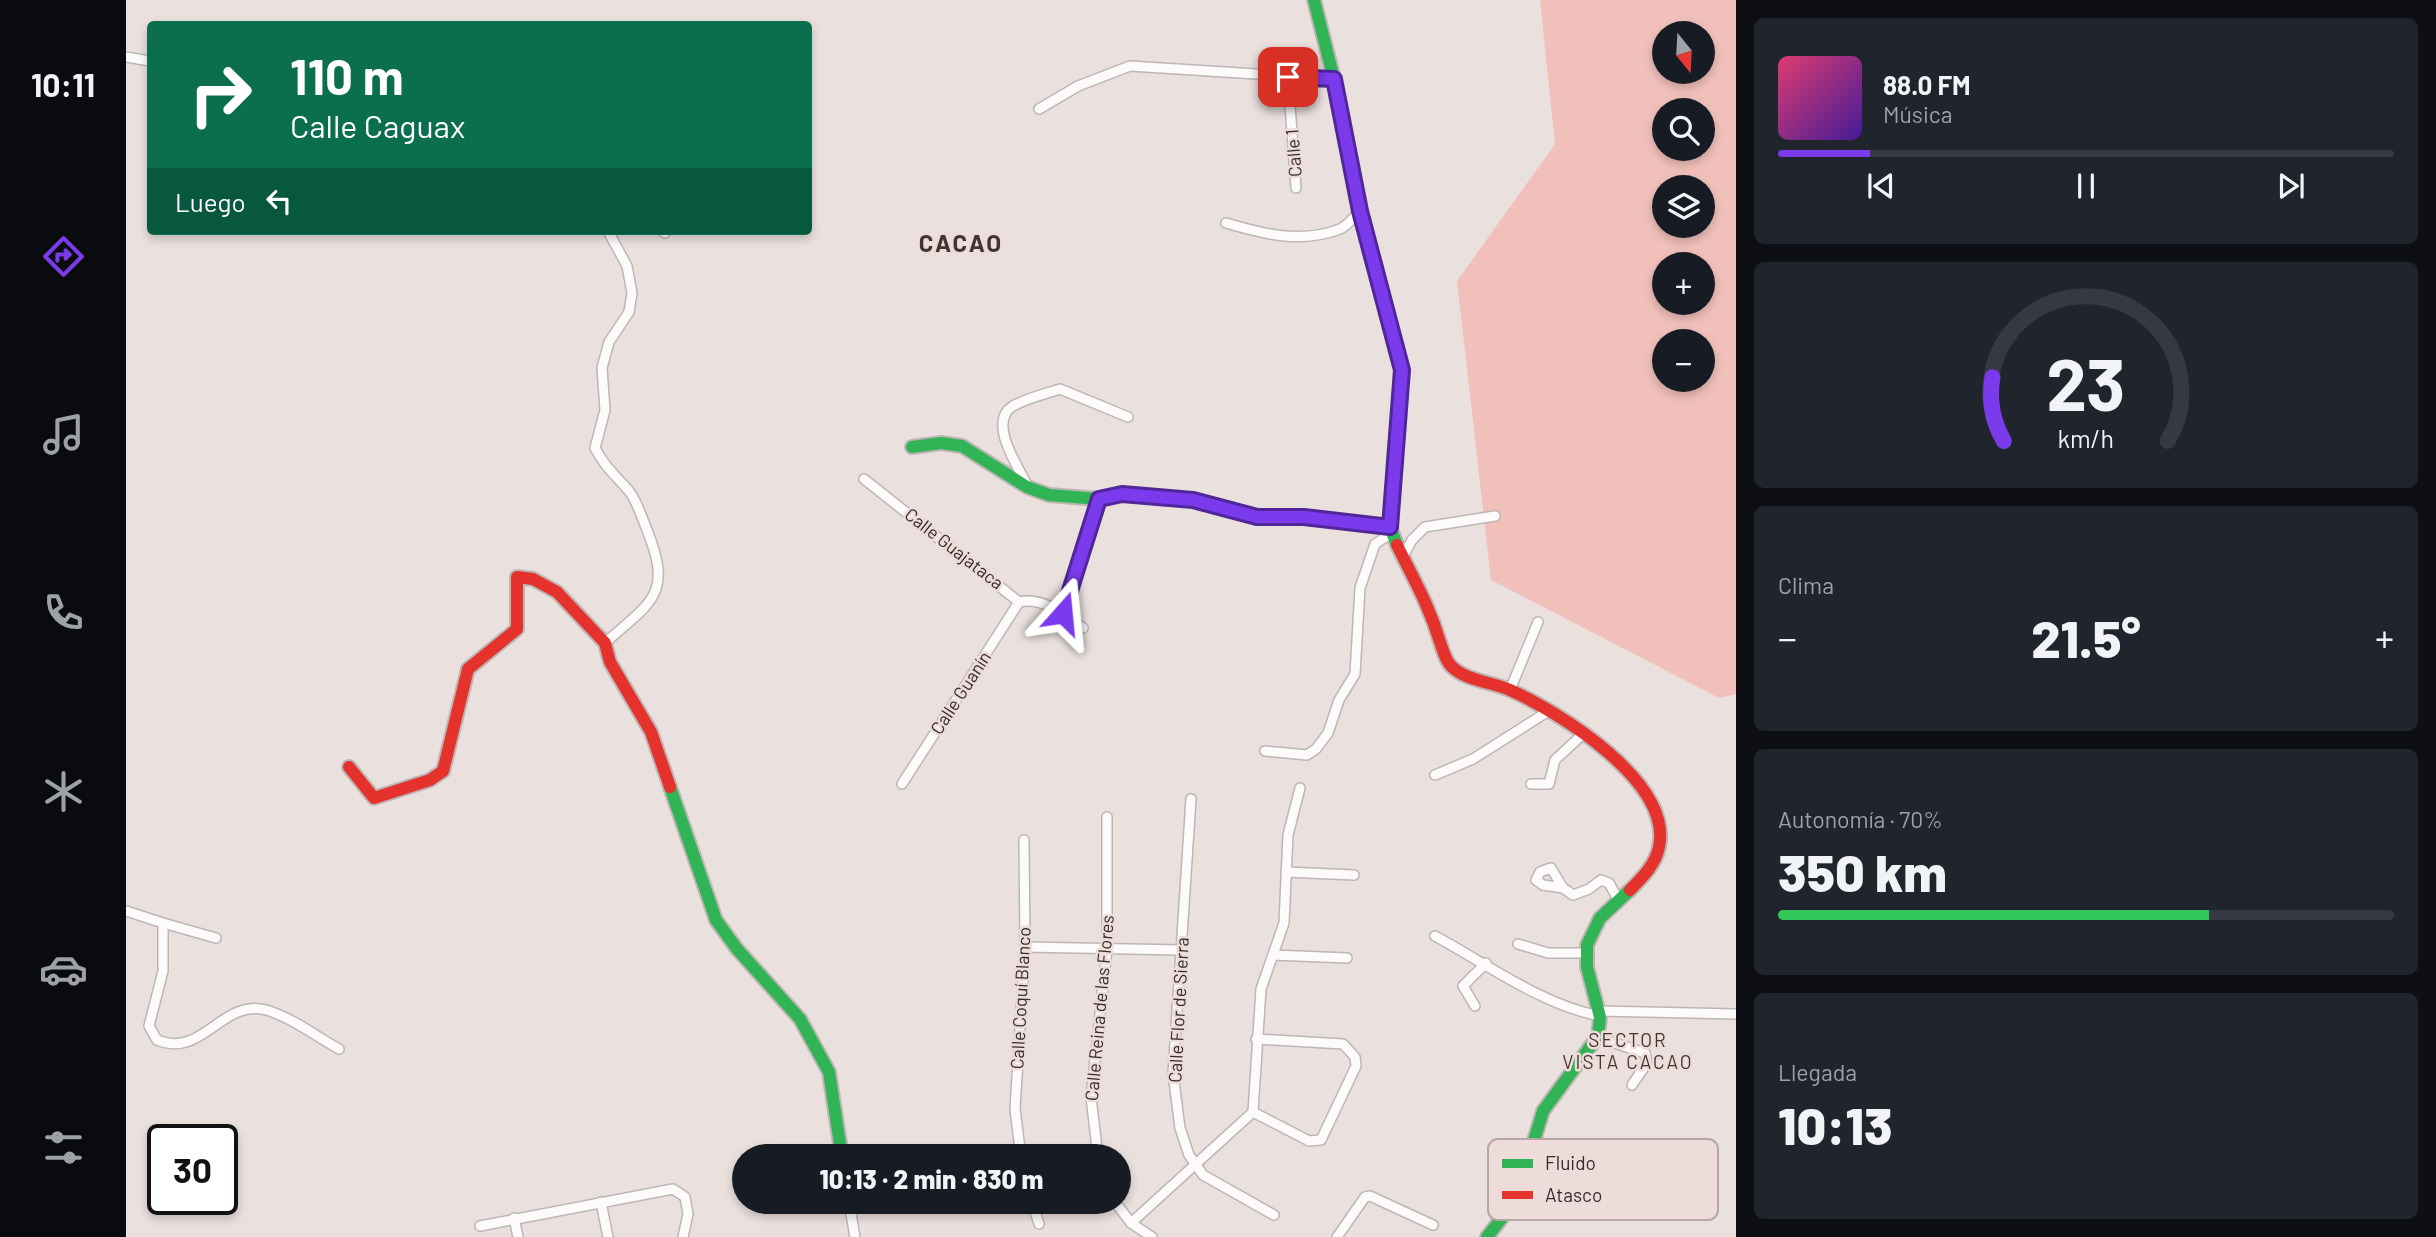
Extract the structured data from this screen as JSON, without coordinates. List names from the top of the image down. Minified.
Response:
{"streets":{"street":["Calle 1","Calle Guajataca","Calle Guanín","Calle Coquí Blanco","Calle Reina de las Flores","Calle Flor de Sierra"]},"crossings":[["Calle Guajataca","Calle Guanín"]],"districts":["CACAO","SECTOR VISTA CACAO"],"legend":["Fluido","Atasco"],"north":"bottom","page":{"tabs":"10:11","map_buttons":["+","−"],"turn":["110 m","Calle Caguax"],"song":["88.0 FM","Música"],"then":"Luego","tile":["Clima",["Autonomía · 70%","350 km"],["Llegada","10:13"]],"heat":["−","21.5°","+"],"limit":"30","trip":"10:13 · 2 min · 830 m","gauge":["23","km/h"]}}
